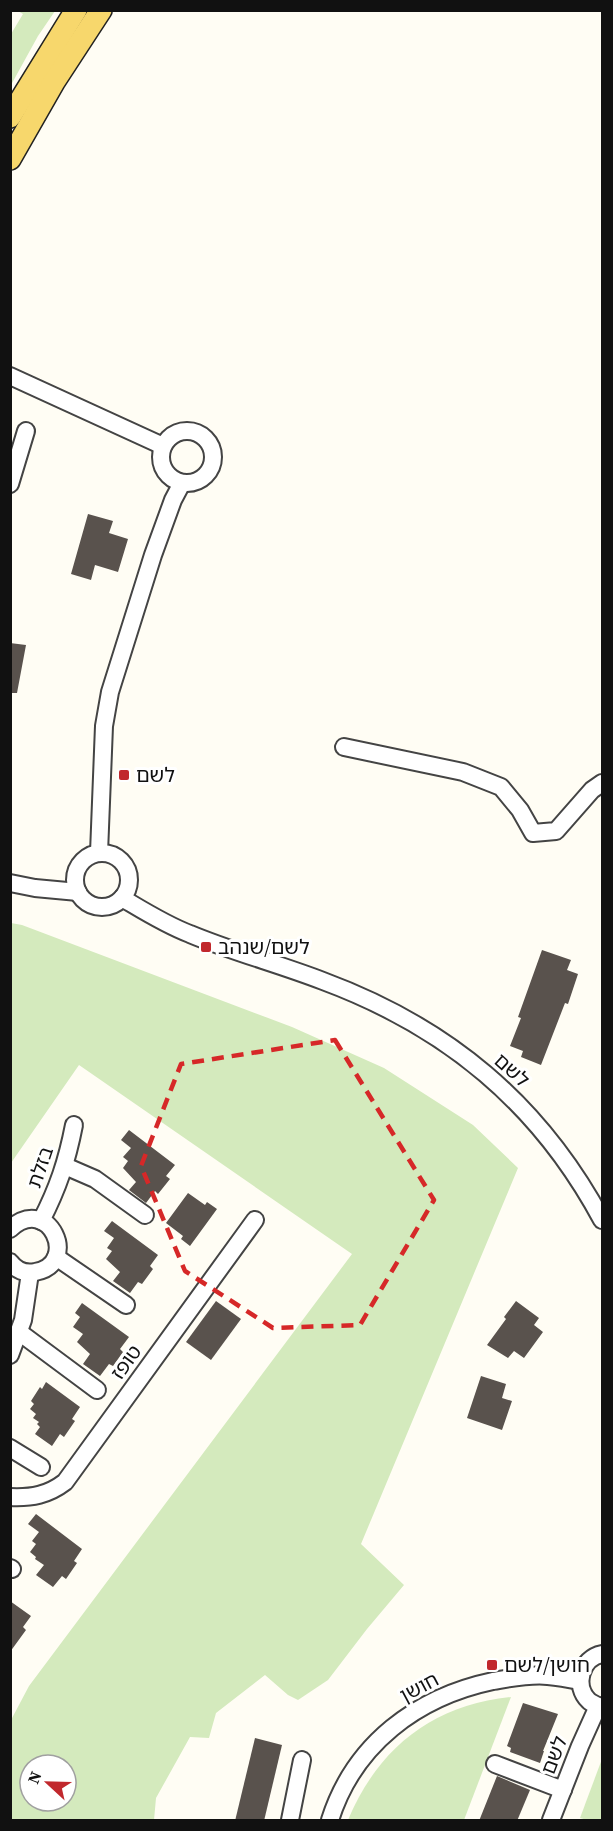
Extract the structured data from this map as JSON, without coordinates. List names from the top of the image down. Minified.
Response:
{"streets":{"street":["לשם","בזלת","טופז","חושן"]},"places":{"transit":["לשם","לשם/שנהב","חושן/לשם"]},"north":"left"}
